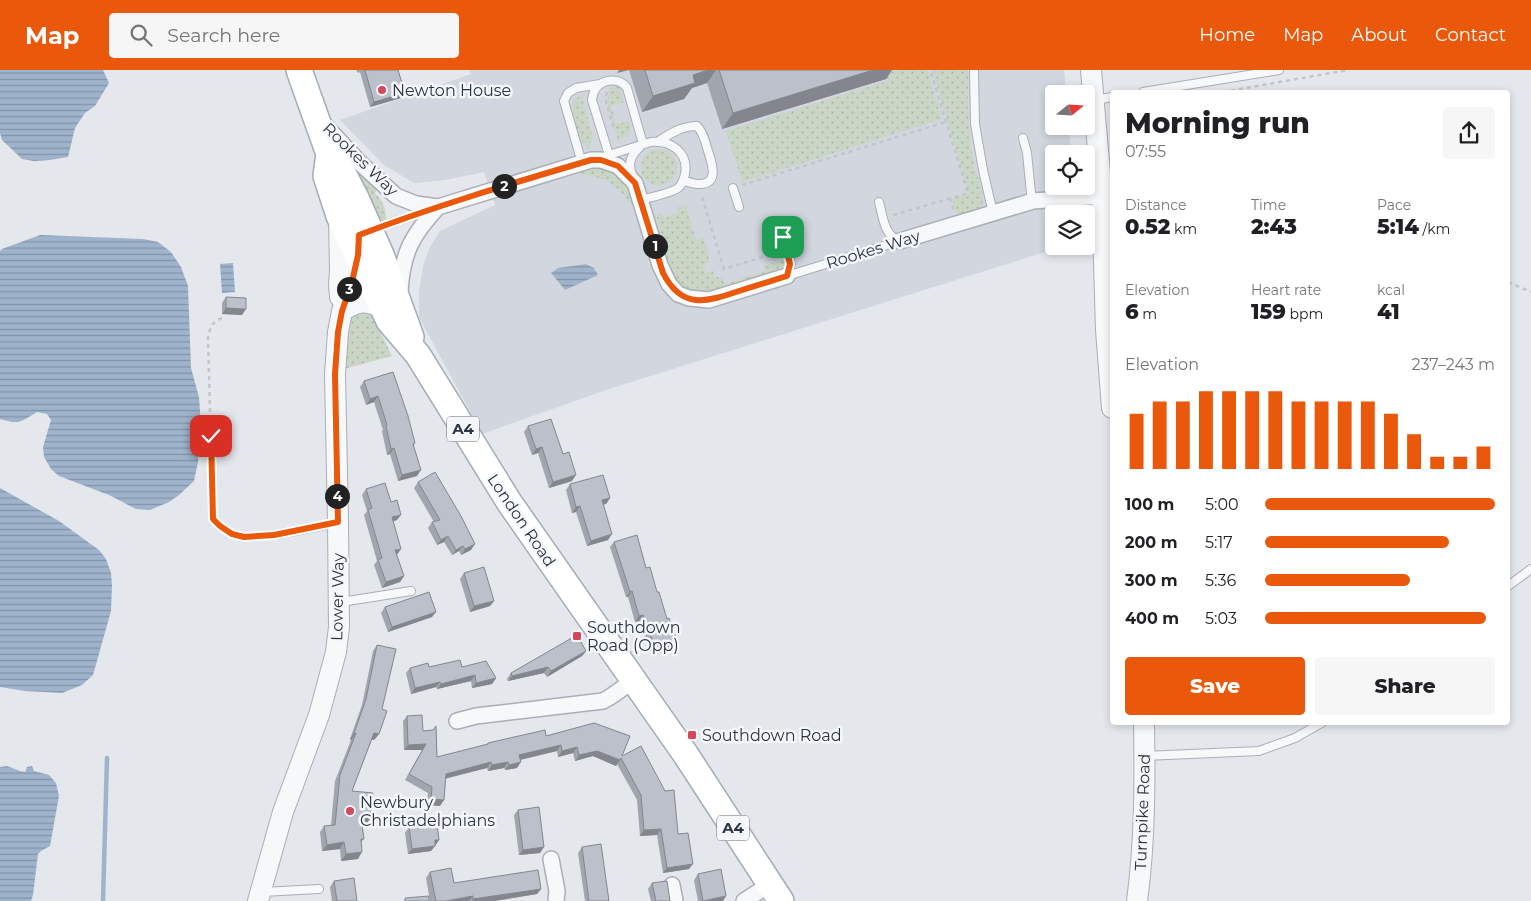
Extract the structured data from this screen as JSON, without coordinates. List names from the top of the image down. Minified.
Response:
{"streets":{"main road":["A4","London Road"],"street":["Rookes Way","Lower Way","Turnpike Road"]},"crossings":[["Rookes Way","London Road"],["Rookes Way","Lower Way"],["A4","London Road"],["London Road","Lower Way"]],"places":{"other":["Newton House","Newbury Christadelphians"],"transit":["Southdown Road (Opp)","Southdown Road"]},"north":"right","page":{"header":"Map","search":"Search here","nav":["Home","Map","About","Contact"],"heading":["Morning run","07:55"],"pins":["2","1","3","4"],"stats":[["Distance","0.52 km"],["Time","2:43"],["Pace","5:14 /km"],["Elevation","6 m"],["Heart rate","159 bpm"],["kcal","41"]],"chart":["Elevation","237–243 m"],"list":[{"name":"100 m","note":"5:00"},{"name":"200 m","note":"5:17"},{"name":"300 m","note":"5:36"},{"name":"400 m","note":"5:03"}],"buttons":["Save","Share"]}}
